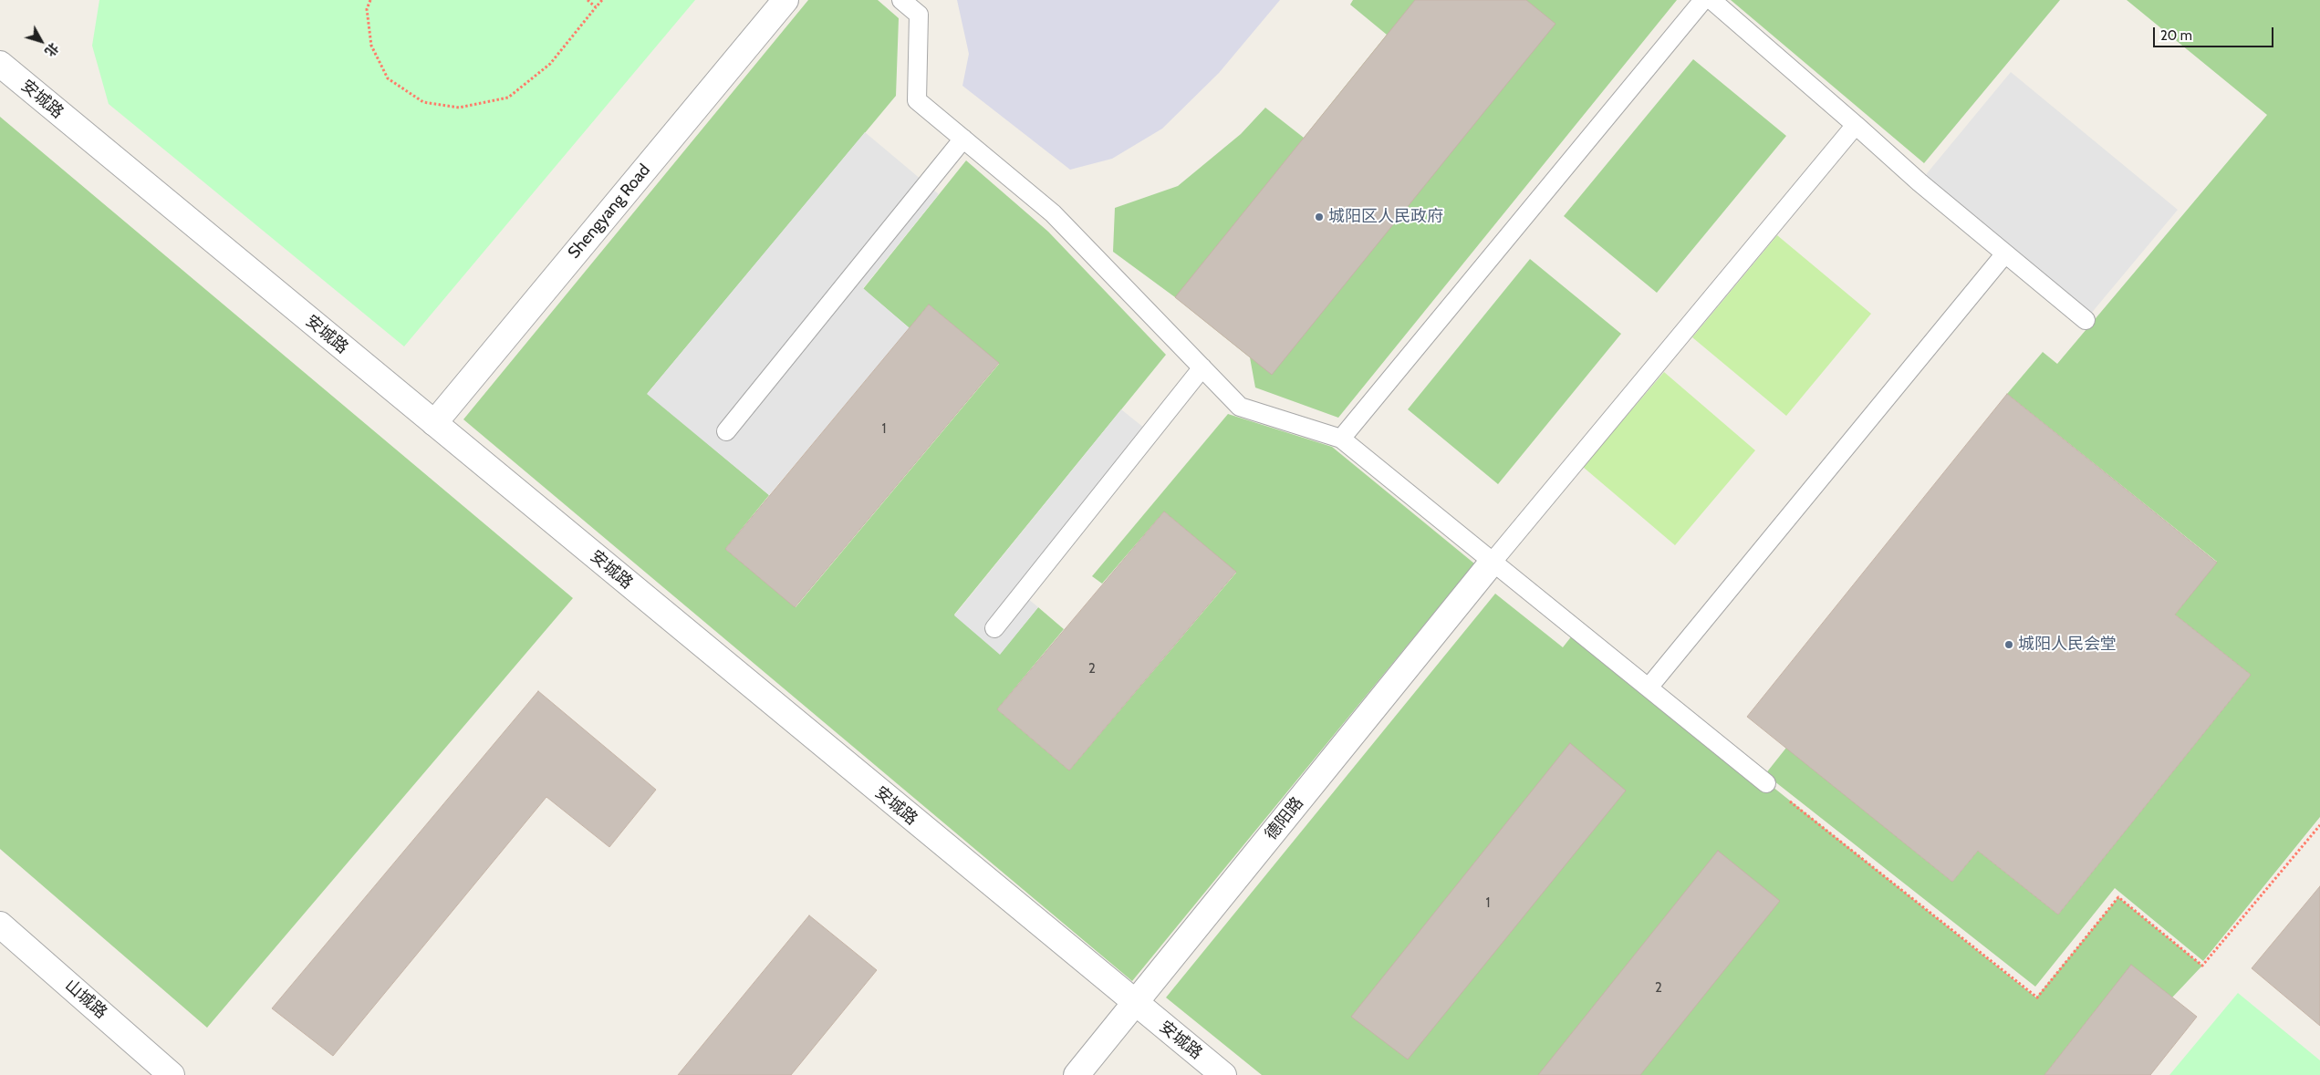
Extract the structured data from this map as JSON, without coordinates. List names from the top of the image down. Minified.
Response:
{"streets":{"street":["安城路","Shengyang Road","德阳路","山城路"]},"crossings":[["安城路","Shengyang Road"],["安城路","德阳路"]],"places":["城阳区人民政府","城阳人民会堂"],"house_numbers":["1","2","1","2"],"scale_bar":"20 m","north":"bottom right"}
